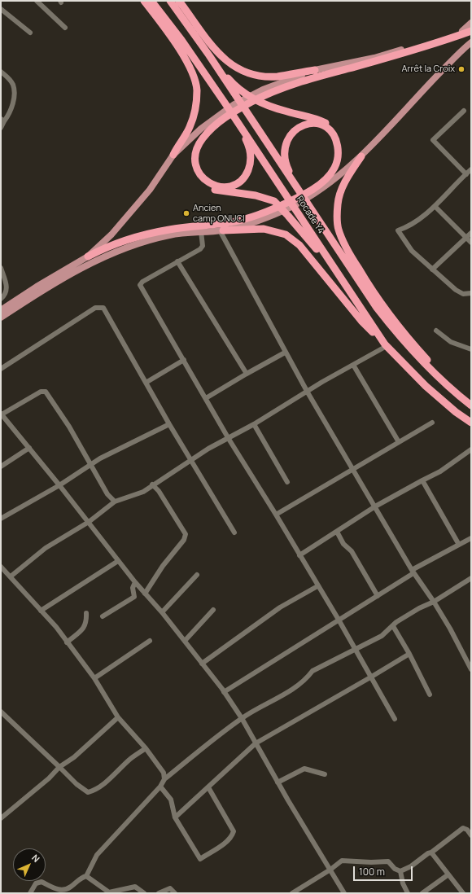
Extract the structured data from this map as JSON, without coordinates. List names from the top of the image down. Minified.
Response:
{"streets":{"highway":["Rocade Y4"]},"places":["Arrêt la Croix","Ancien camp ONUCI"],"scale_bar":"100 m","north":"top right"}
